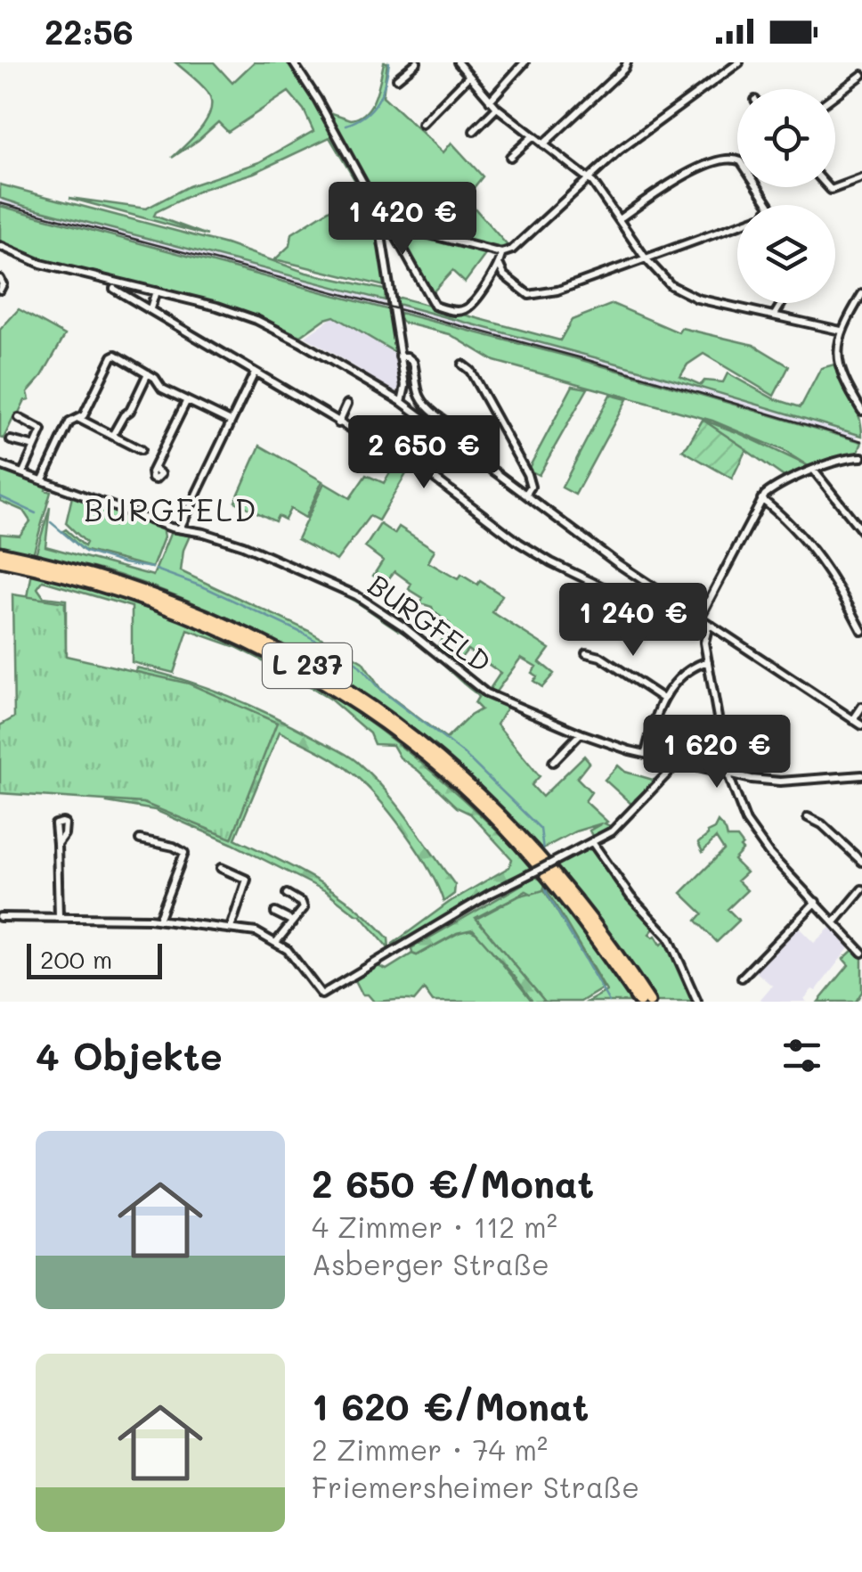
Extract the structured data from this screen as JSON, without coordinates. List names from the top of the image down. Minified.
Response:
{"streets":{"highway":["L 237"],"street":["BURGFELD"]},"districts":["BURGFELD"],"scale_bar":"200 m","page":{"status":"22:56","price":["1 420 €","2 650 €","1 240 €","1 620 €"],"scale":"200 m","heading":"4 Objekte","list":[{"name":"2 650 €/Monat","note":"4 Zimmer · 112 m² · Asberger Straße"},{"name":"1 620 €/Monat","note":"2 Zimmer · 74 m² · Friemersheimer Straße"}]}}
